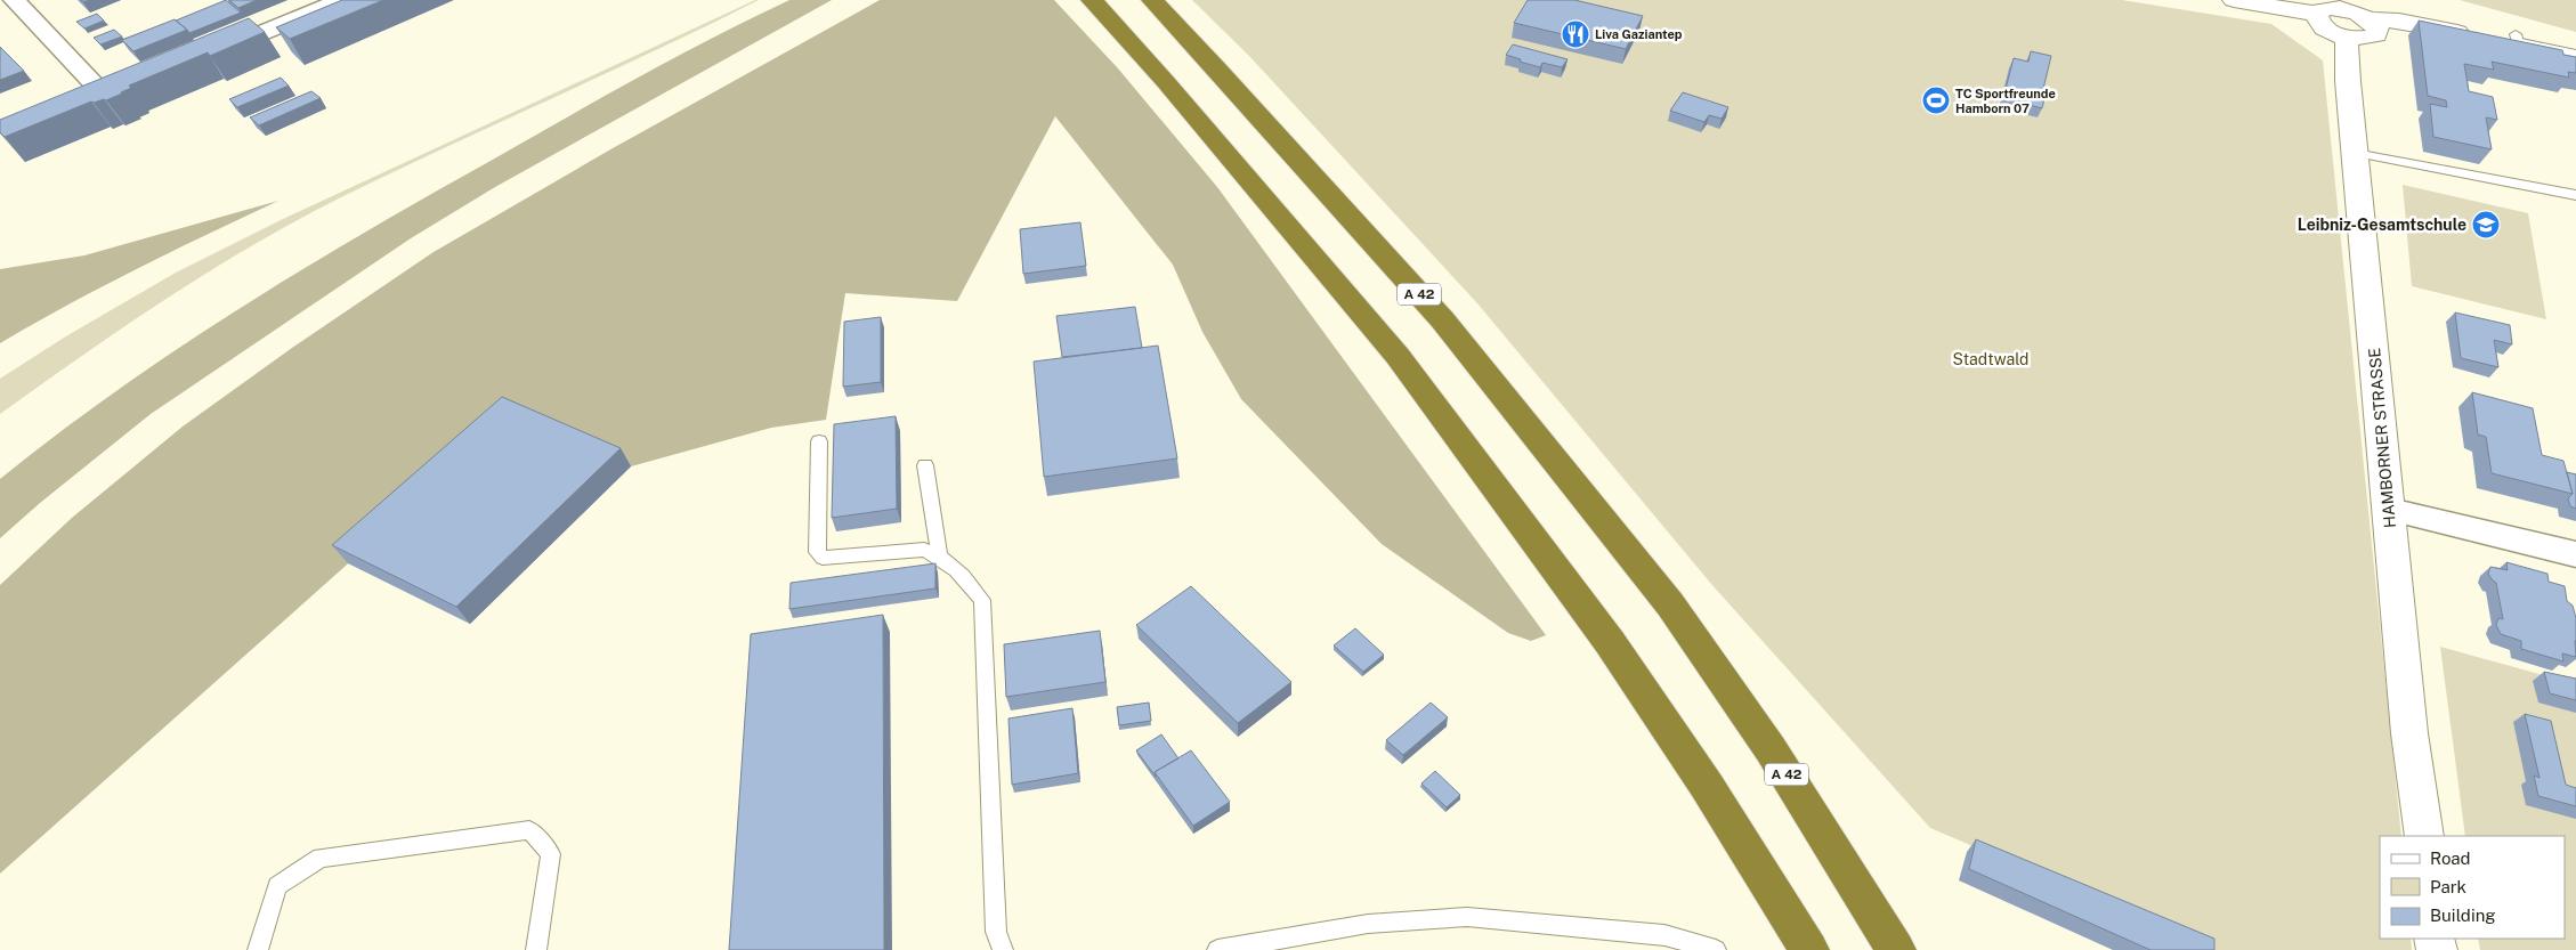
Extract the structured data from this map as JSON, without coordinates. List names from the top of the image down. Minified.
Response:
{"streets":{"highway":["A 42"],"street":["HAMBORNER STRASSE"]},"parks":["Stadtwald"],"places":{"restaurant":["Liva Gaziantep"],"sports":["TC Sportfreunde Hamborn 07"],"school or university":["Leibniz-Gesamtschule"]},"legend":["Road","Park","Building"]}
